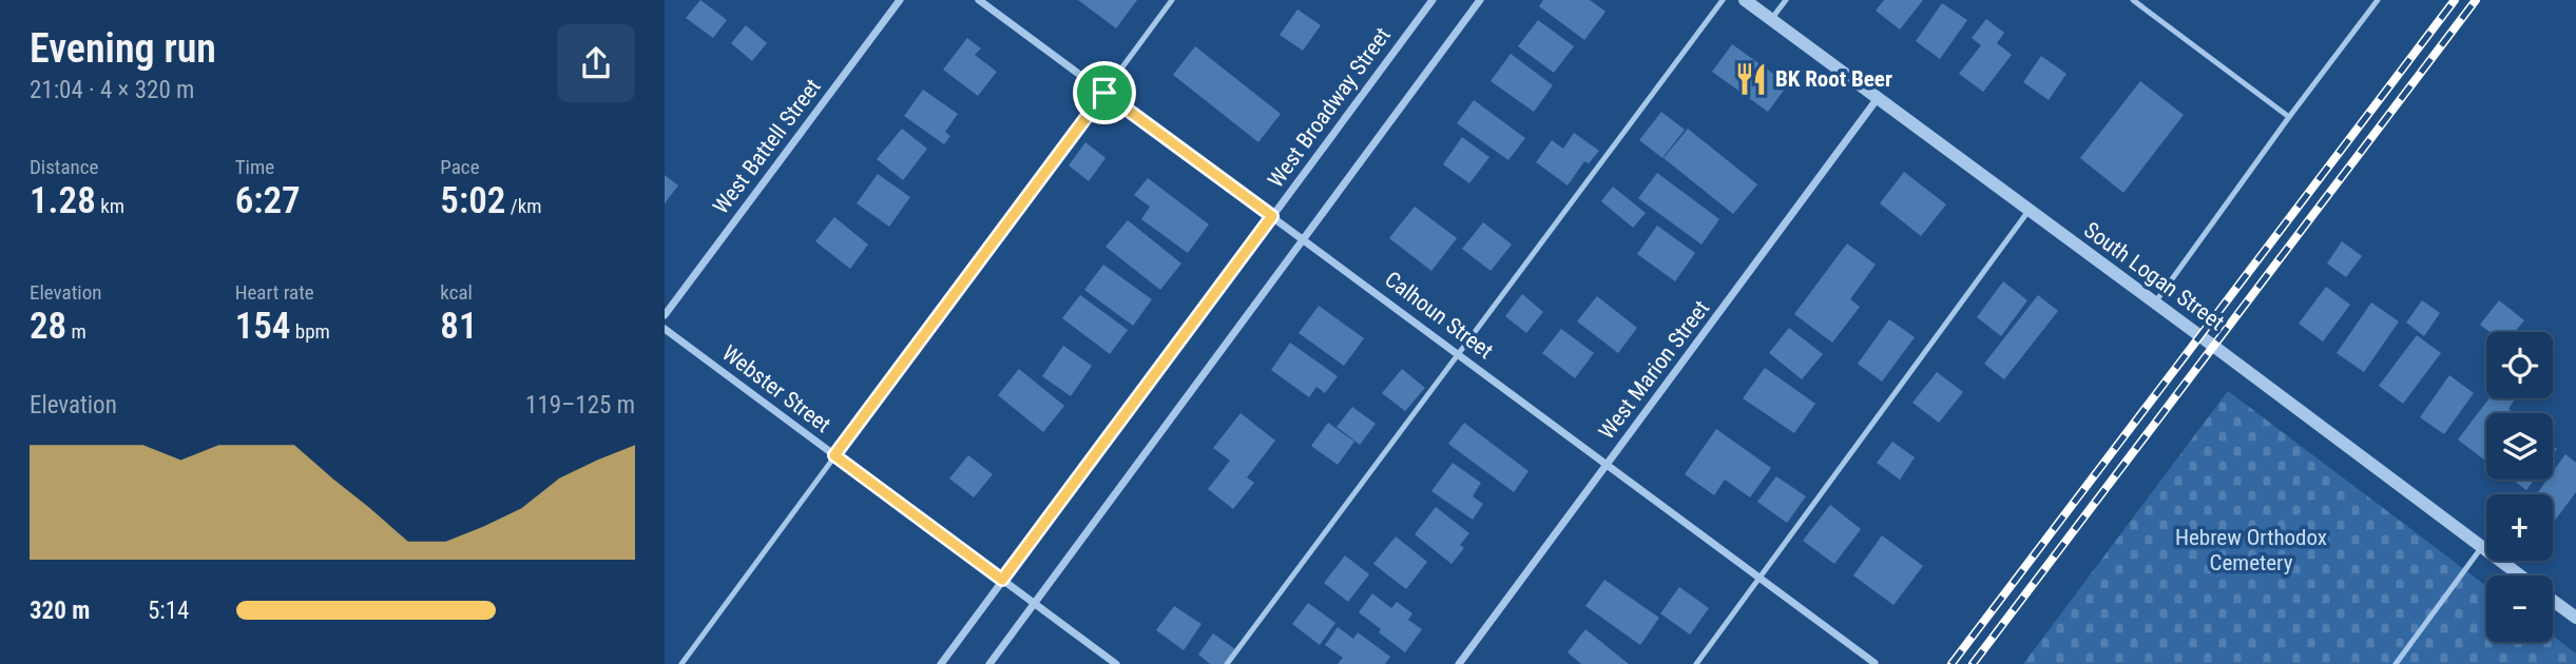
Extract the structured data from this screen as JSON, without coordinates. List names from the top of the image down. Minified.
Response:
{"streets":{"street":["West Broadway Street","West Battell Street","South Logan Street","Calhoun Street","West Marion Street","Webster Street"]},"crossings":[["West Broadway Street","Calhoun Street"],["West Broadway Street","Webster Street"],["South Logan Street","West Marion Street"],["Calhoun Street","West Marion Street"]],"parks":["Hebrew Orthodox Cemetery"],"places":{"restaurant":["BK Root Beer"]},"page":{"heading":["Evening run","21:04 · 4 × 320 m"],"stats":[["Distance","1.28 km"],["Time","6:27"],["Pace","5:02 /km"],["Elevation","28 m"],["Heart rate","154 bpm"],["kcal","81"]],"map_buttons":["+","−"],"chart":["Elevation","119–125 m"],"list":[{"name":"320 m","note":"5:14"}]}}
